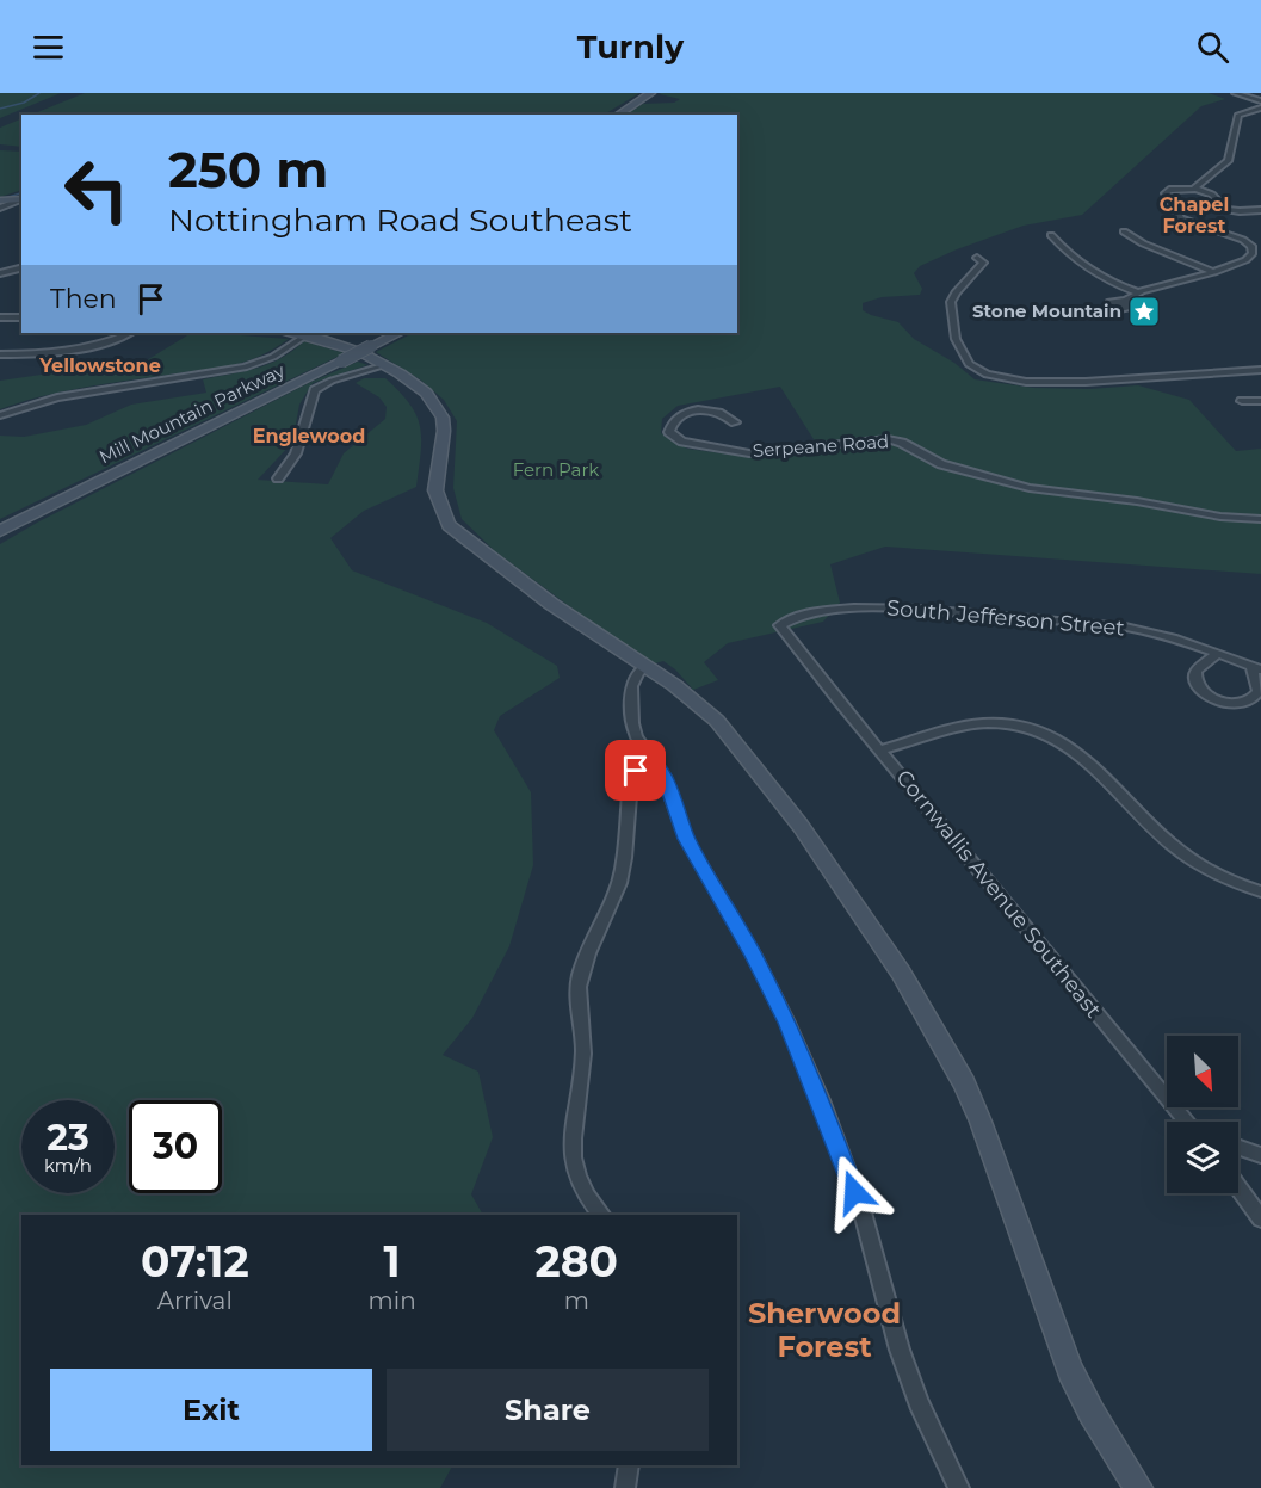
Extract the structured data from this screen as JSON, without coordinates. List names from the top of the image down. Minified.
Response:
{"streets":{"street":["Mill Mountain Parkway","Serpeane Road","South Jefferson Street","Cornwallis Avenue Southeast"]},"crossings":[["South Jefferson Street","Cornwallis Avenue Southeast"]],"districts":["Chapel Forest","Yellowstone","Englewood","Sherwood Forest"],"parks":["Fern Park"],"places":{"place":["Stone Mountain"]},"north":"bottom right","page":{"header":"Turnly","turn":["250 m","Nottingham Road Southeast"],"then":"Then","speed":"23 km/h","limit":"30","eta":["07:12","Arrival","1","min","280","m"],"buttons":["Exit","Share"]}}
